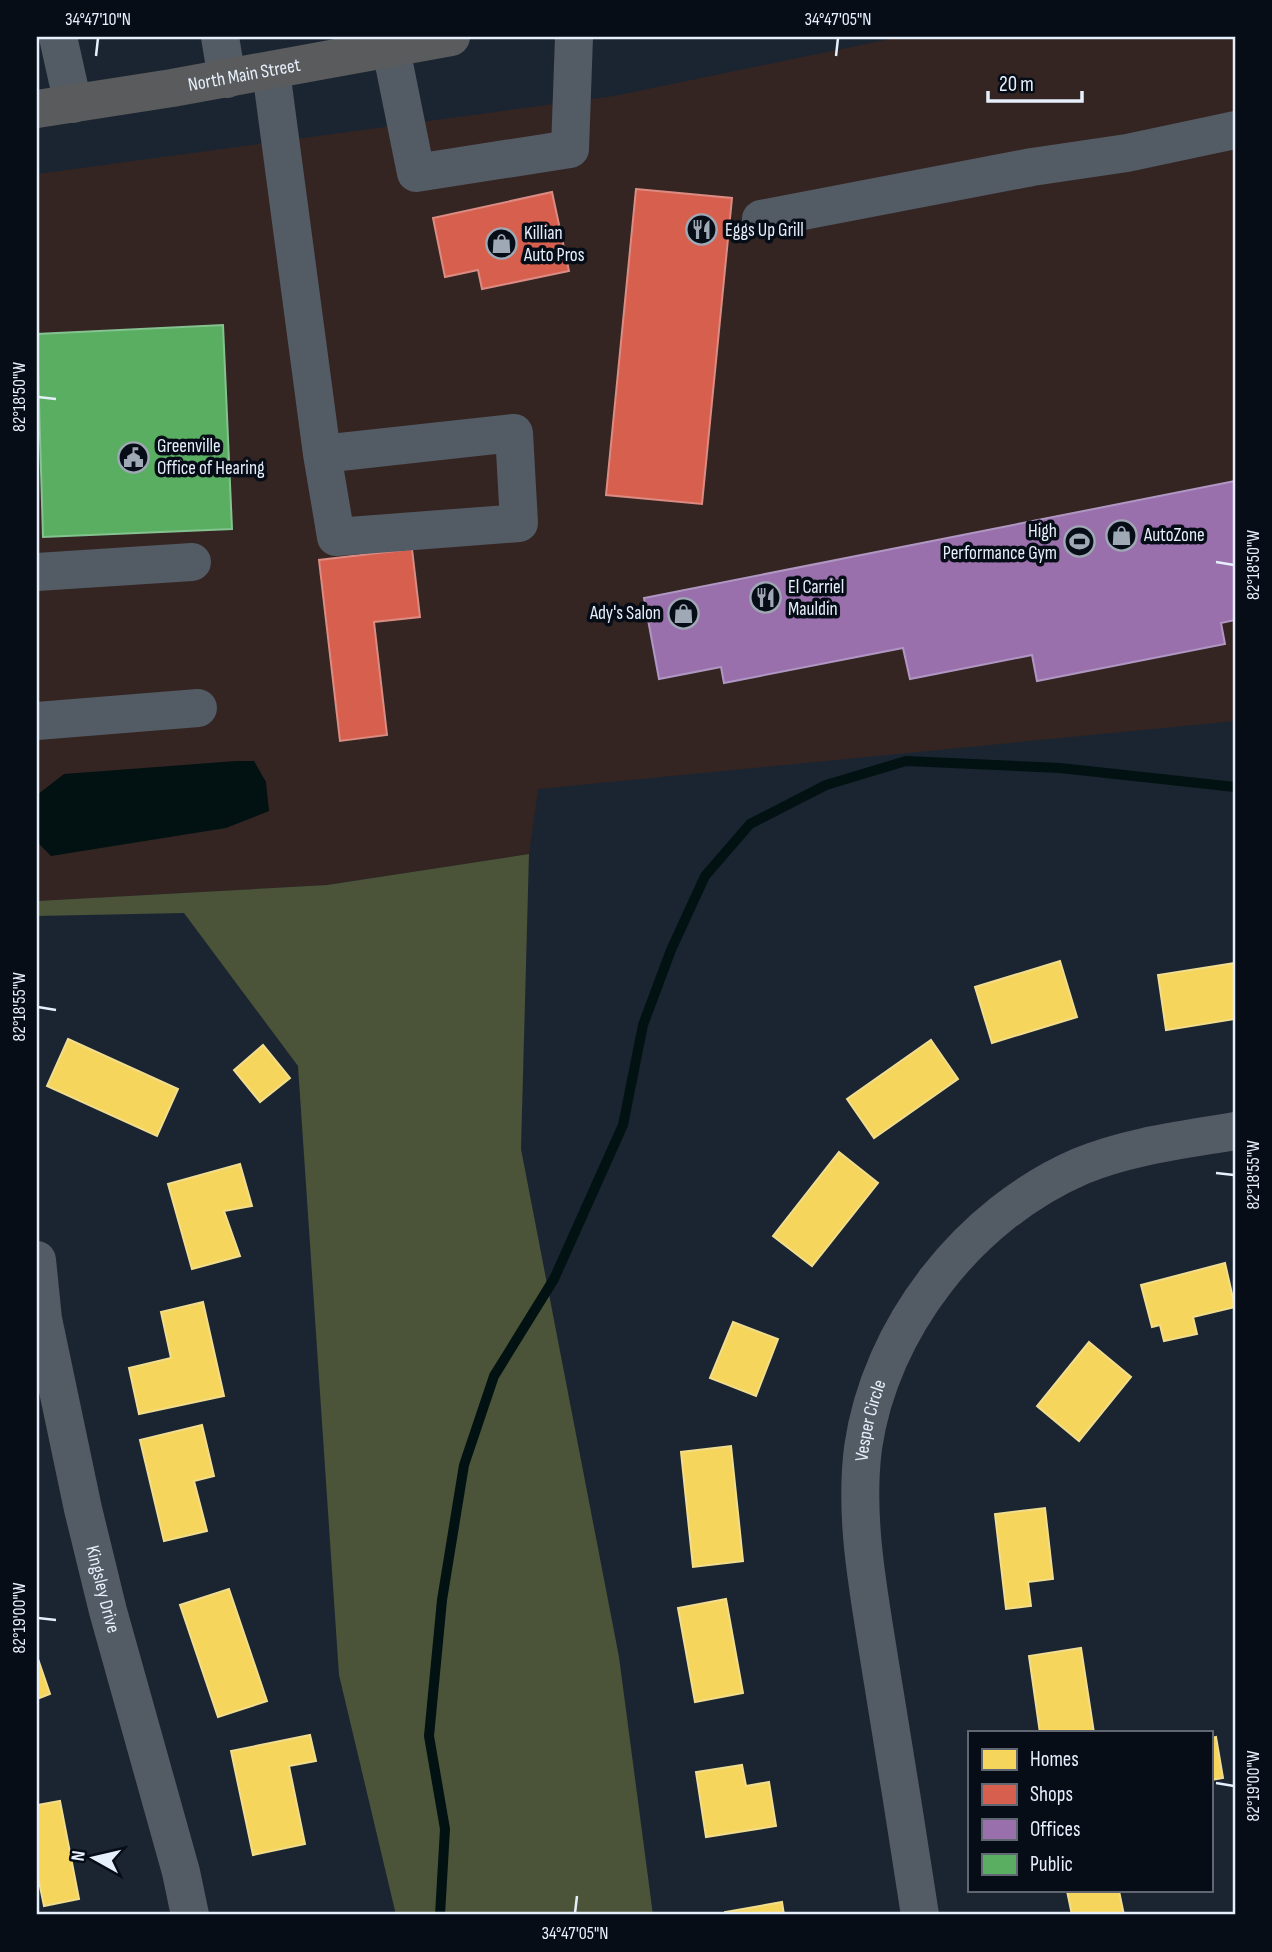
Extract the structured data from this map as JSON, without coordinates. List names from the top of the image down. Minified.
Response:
{"streets":{"main road":["North Main Street"],"street":["Vesper Circle","Kingsley Drive"]},"places":{"restaurant":["Eggs Up Grill","El Carriel Mauldin"],"shop":["Killian Auto Pros","AutoZone","Ady's Salon"],"public building":["Greenville Office of Hearing"],"sports":["High Performance Gym"]},"legend":["Homes","Shops","Offices","Public"],"scale_bar":"20 m","north":"left","coordinates":["34°47'10\"N","34°47'05\"N","82°18'50\"W","82°18'55\"W","82°19'00\"W"]}
